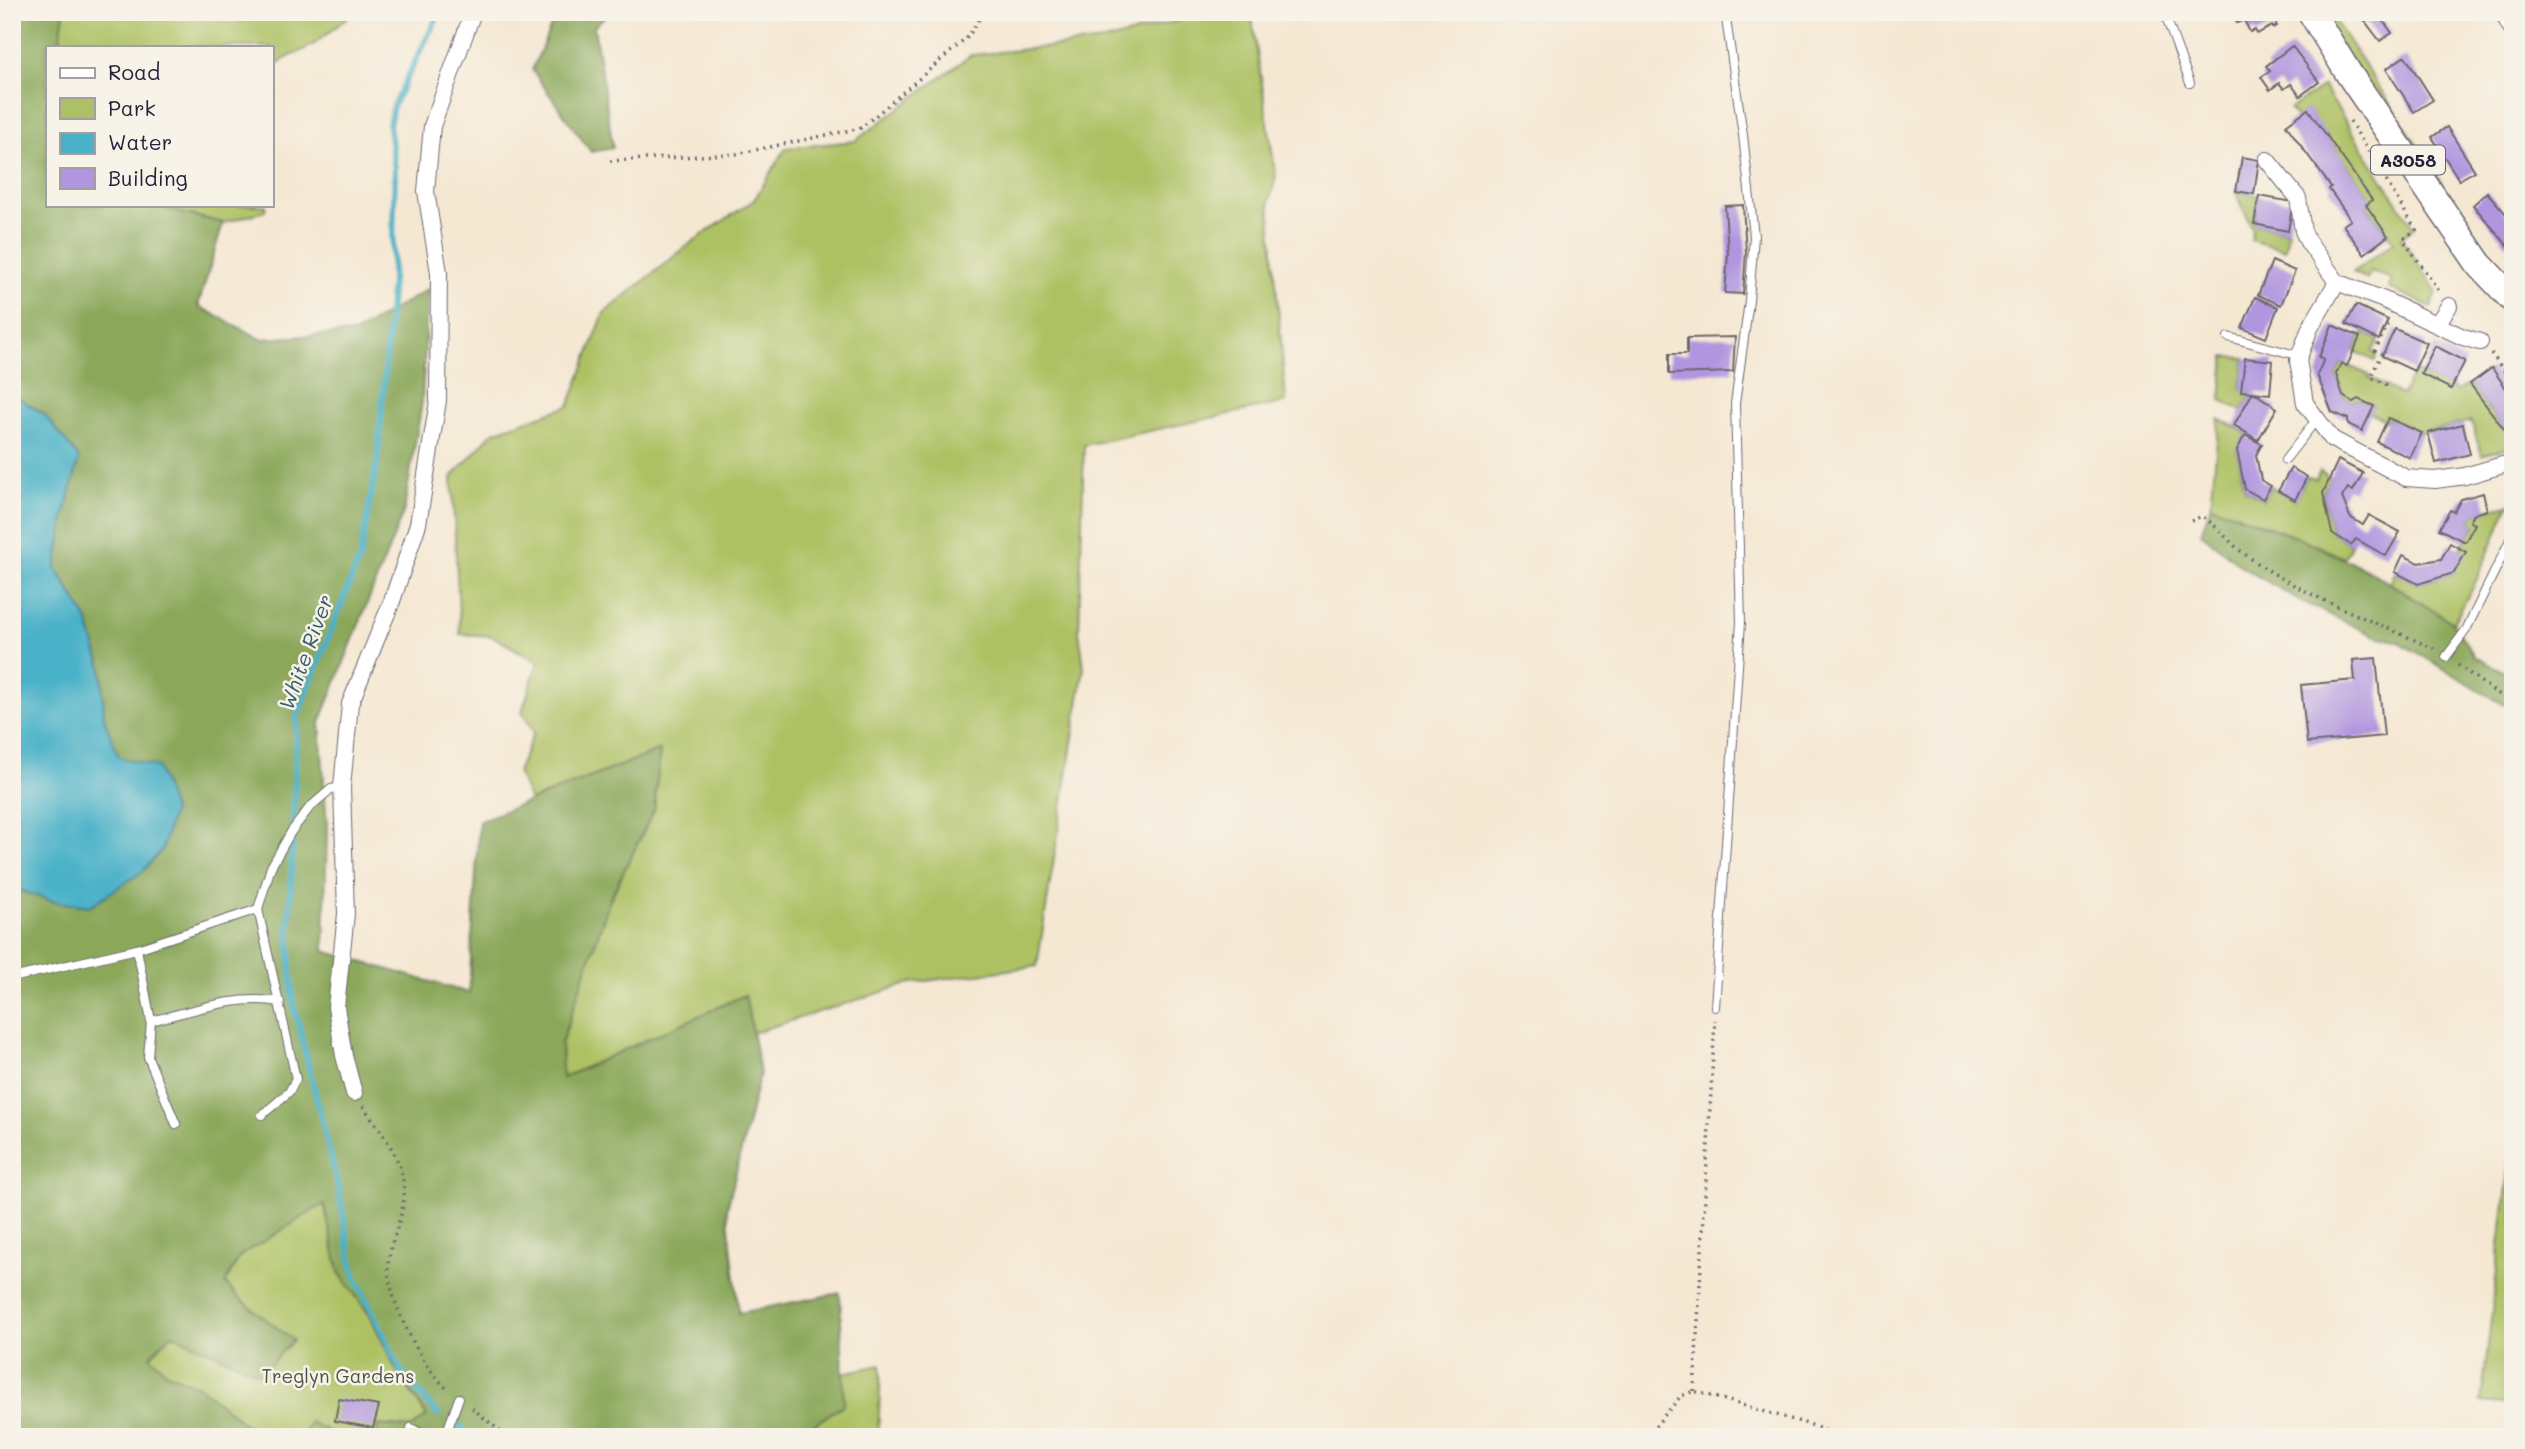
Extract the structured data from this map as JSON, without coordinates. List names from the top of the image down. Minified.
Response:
{"streets":{"main road":["A3058"]},"water":["White River"],"parks":["Treglyn Gardens"],"legend":["Road","Park","Water","Building"]}
